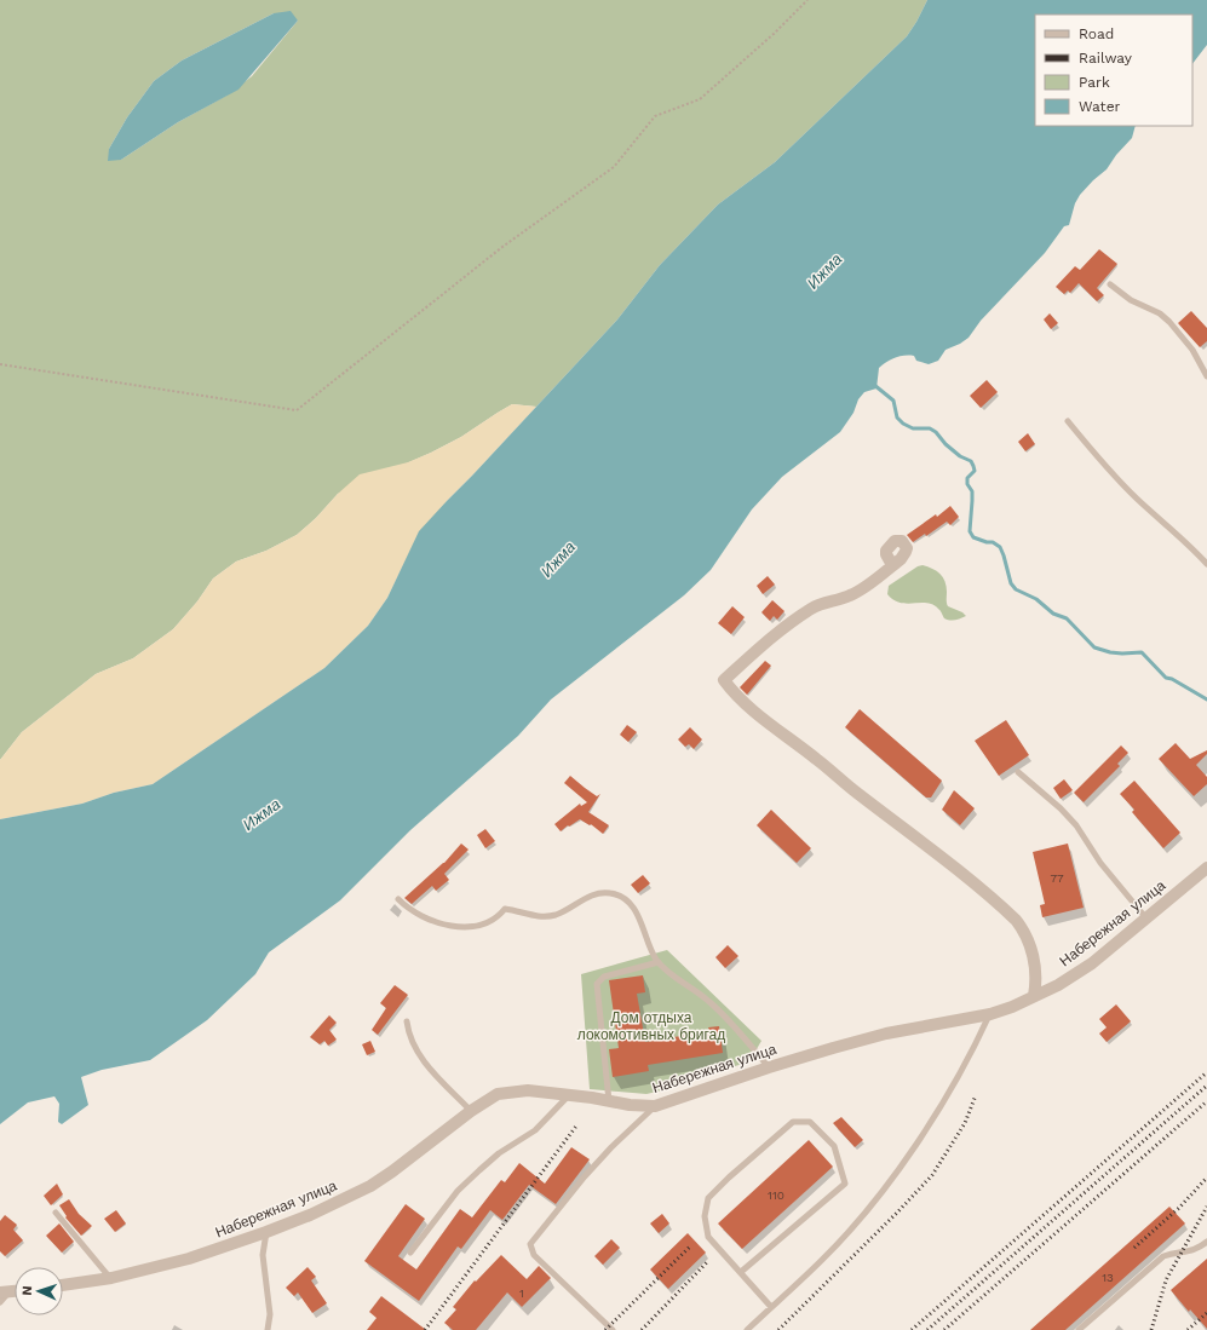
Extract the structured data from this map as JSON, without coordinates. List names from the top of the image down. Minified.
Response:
{"streets":{"street":["Набережная улица"]},"water":["Ижма"],"parks":["Дом отдыха локомотивных бригад"],"house_numbers":["77","110","13","1"],"legend":["Road","Railway","Park","Water"],"north":"left"}
